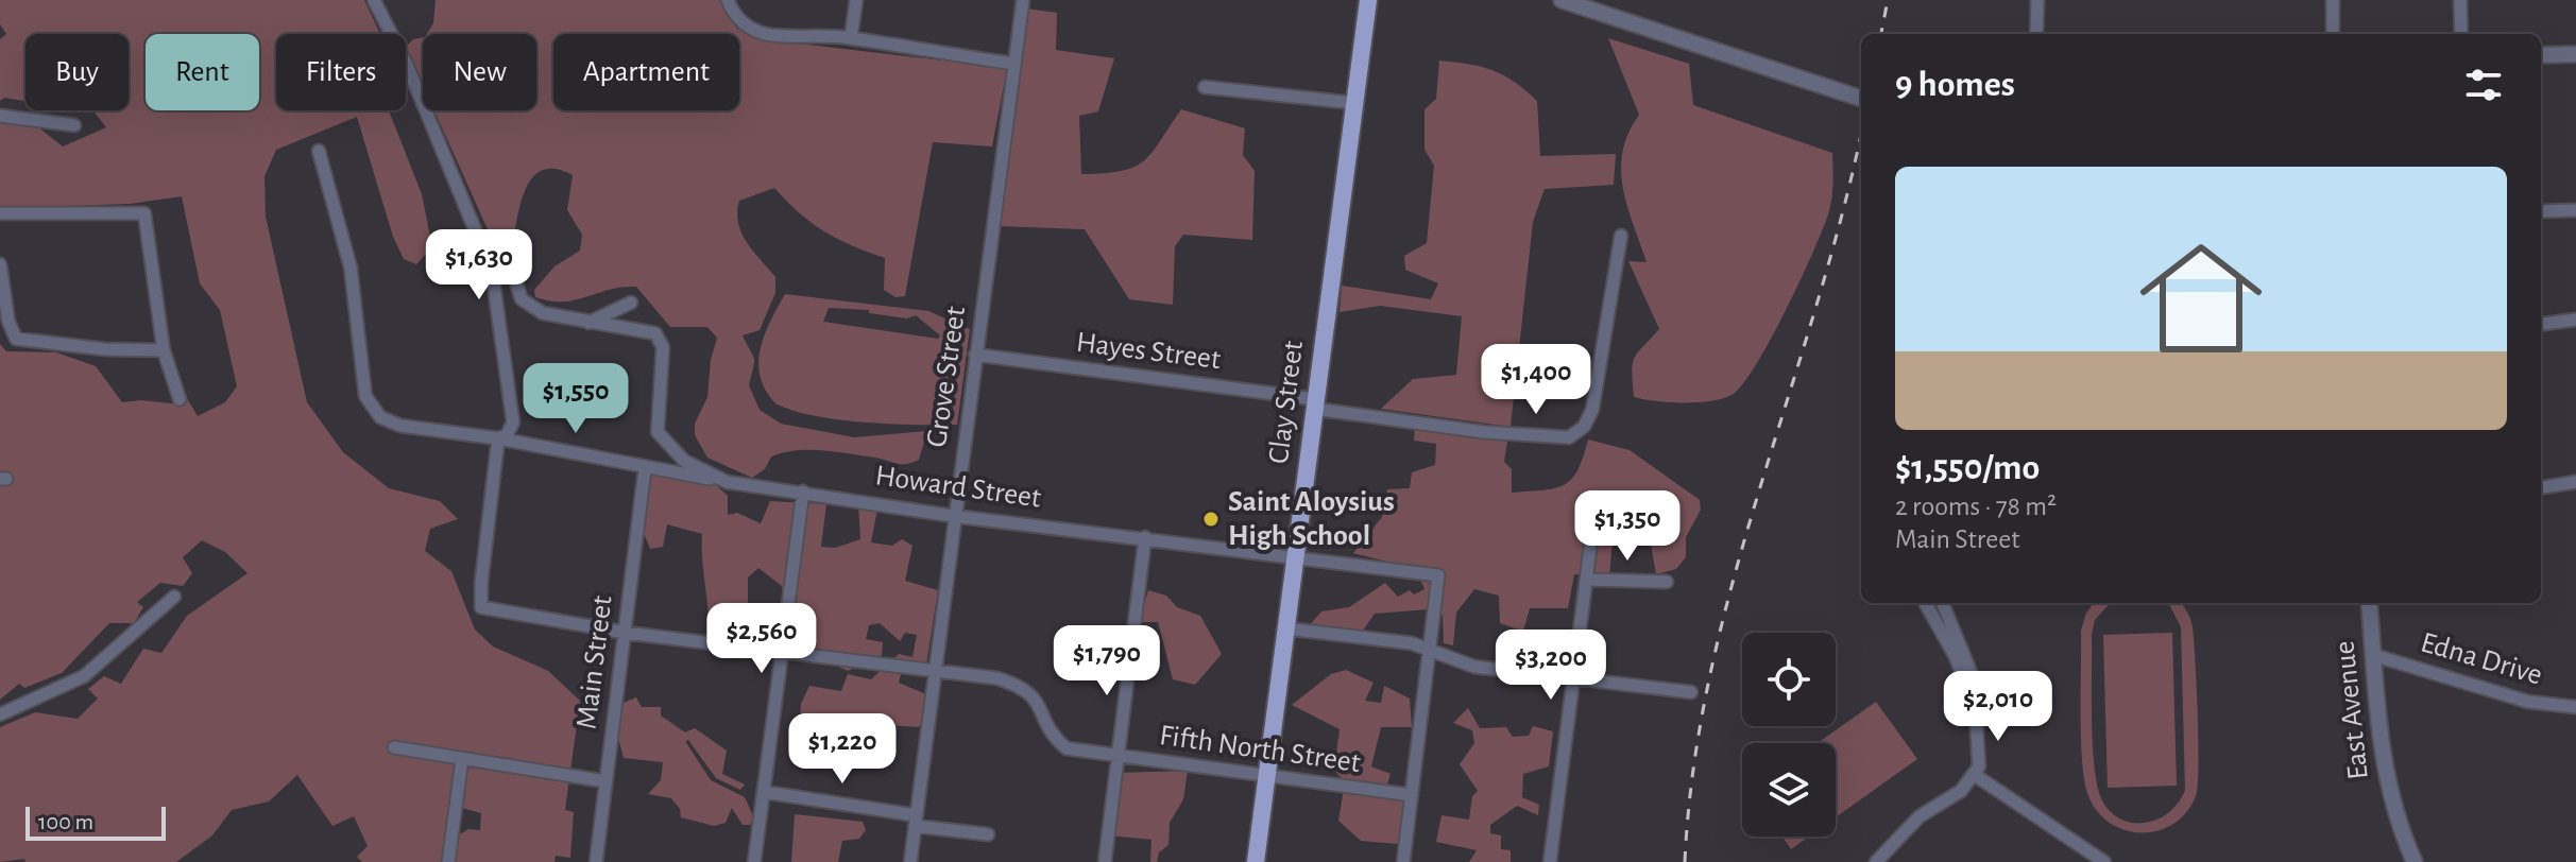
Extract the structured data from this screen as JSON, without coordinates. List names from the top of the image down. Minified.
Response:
{"streets":{"main road":["Clay Street"],"street":["Hayes Street","Grove Street","Howard Street","Edna Drive","Main Street","East Avenue","Fifth North Street"]},"crossings":[["Hayes Street","Grove Street"],["Hayes Street","Clay Street"],["Grove Street","Howard Street"],["Grove Street","Fifth North Street"],["Clay Street","Howard Street"],["Clay Street","Fifth North Street"],["Edna Drive","East Avenue"],["Main Street","Fifth North Street"]],"places":["Saint Aloysius High School"],"scale_bar":"100 m","page":{"chip":["Buy","Rent","Filters","New","Apartment"],"heading":"9 homes","list":[{"name":"$1,550/mo","note":"2 rooms · 78 m² · Main Street"}],"price":["$1,630","$1,400","$1,550","$1,350","$2,560","$1,790","$3,200","$2,010","$1,220"],"scale":"100 m"}}
